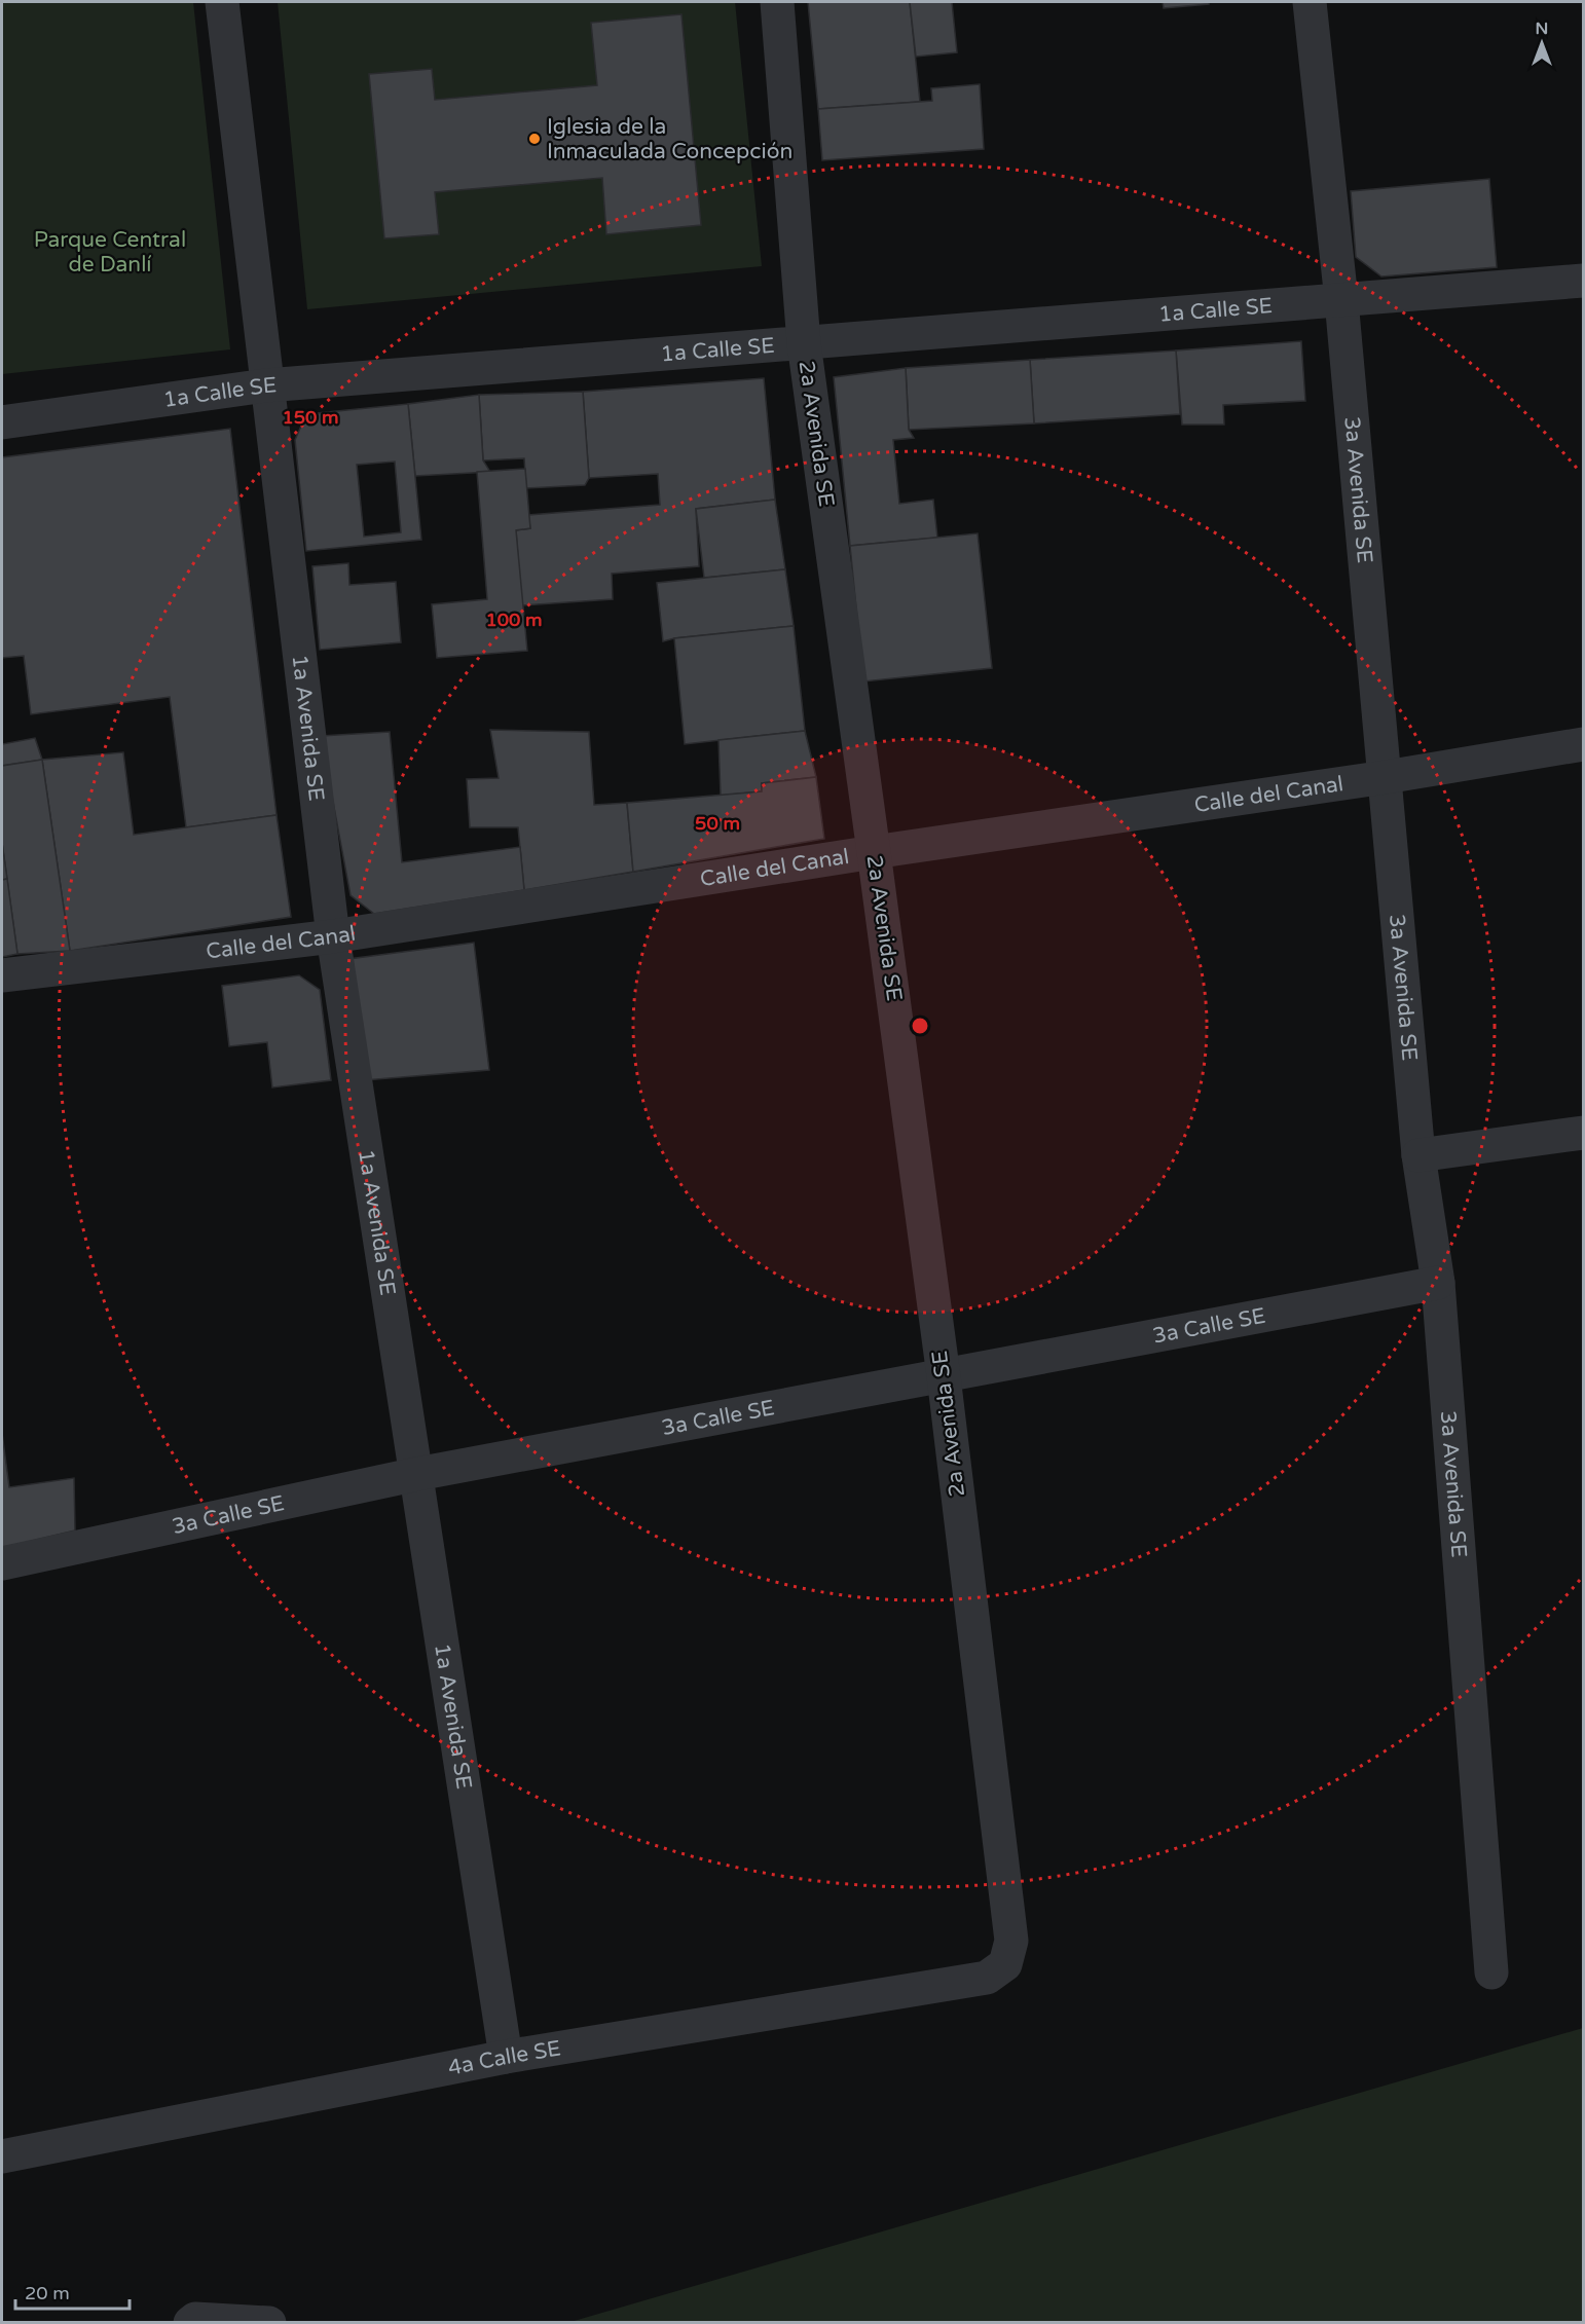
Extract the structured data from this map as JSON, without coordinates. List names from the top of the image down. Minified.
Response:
{"streets":{"street":["1a Calle SE","2a Avenida SE","3a Avenida SE","1a Avenida SE","Calle del Canal","3a Calle SE","4a Calle SE"]},"crossings":[["1a Calle SE","2a Avenida SE"],["1a Calle SE","3a Avenida SE"],["1a Calle SE","1a Avenida SE"],["2a Avenida SE","Calle del Canal"],["2a Avenida SE","3a Calle SE"],["2a Avenida SE","4a Calle SE"],["3a Avenida SE","Calle del Canal"],["3a Avenida SE","3a Calle SE"],["1a Avenida SE","Calle del Canal"],["1a Avenida SE","3a Calle SE"],["1a Avenida SE","4a Calle SE"]],"parks":["Parque Central de Danlí"],"places":["Iglesia de la Inmaculada Concepción"],"scale_bar":"20 m","north":"top","rings":["150 m","100 m","50 m"]}
